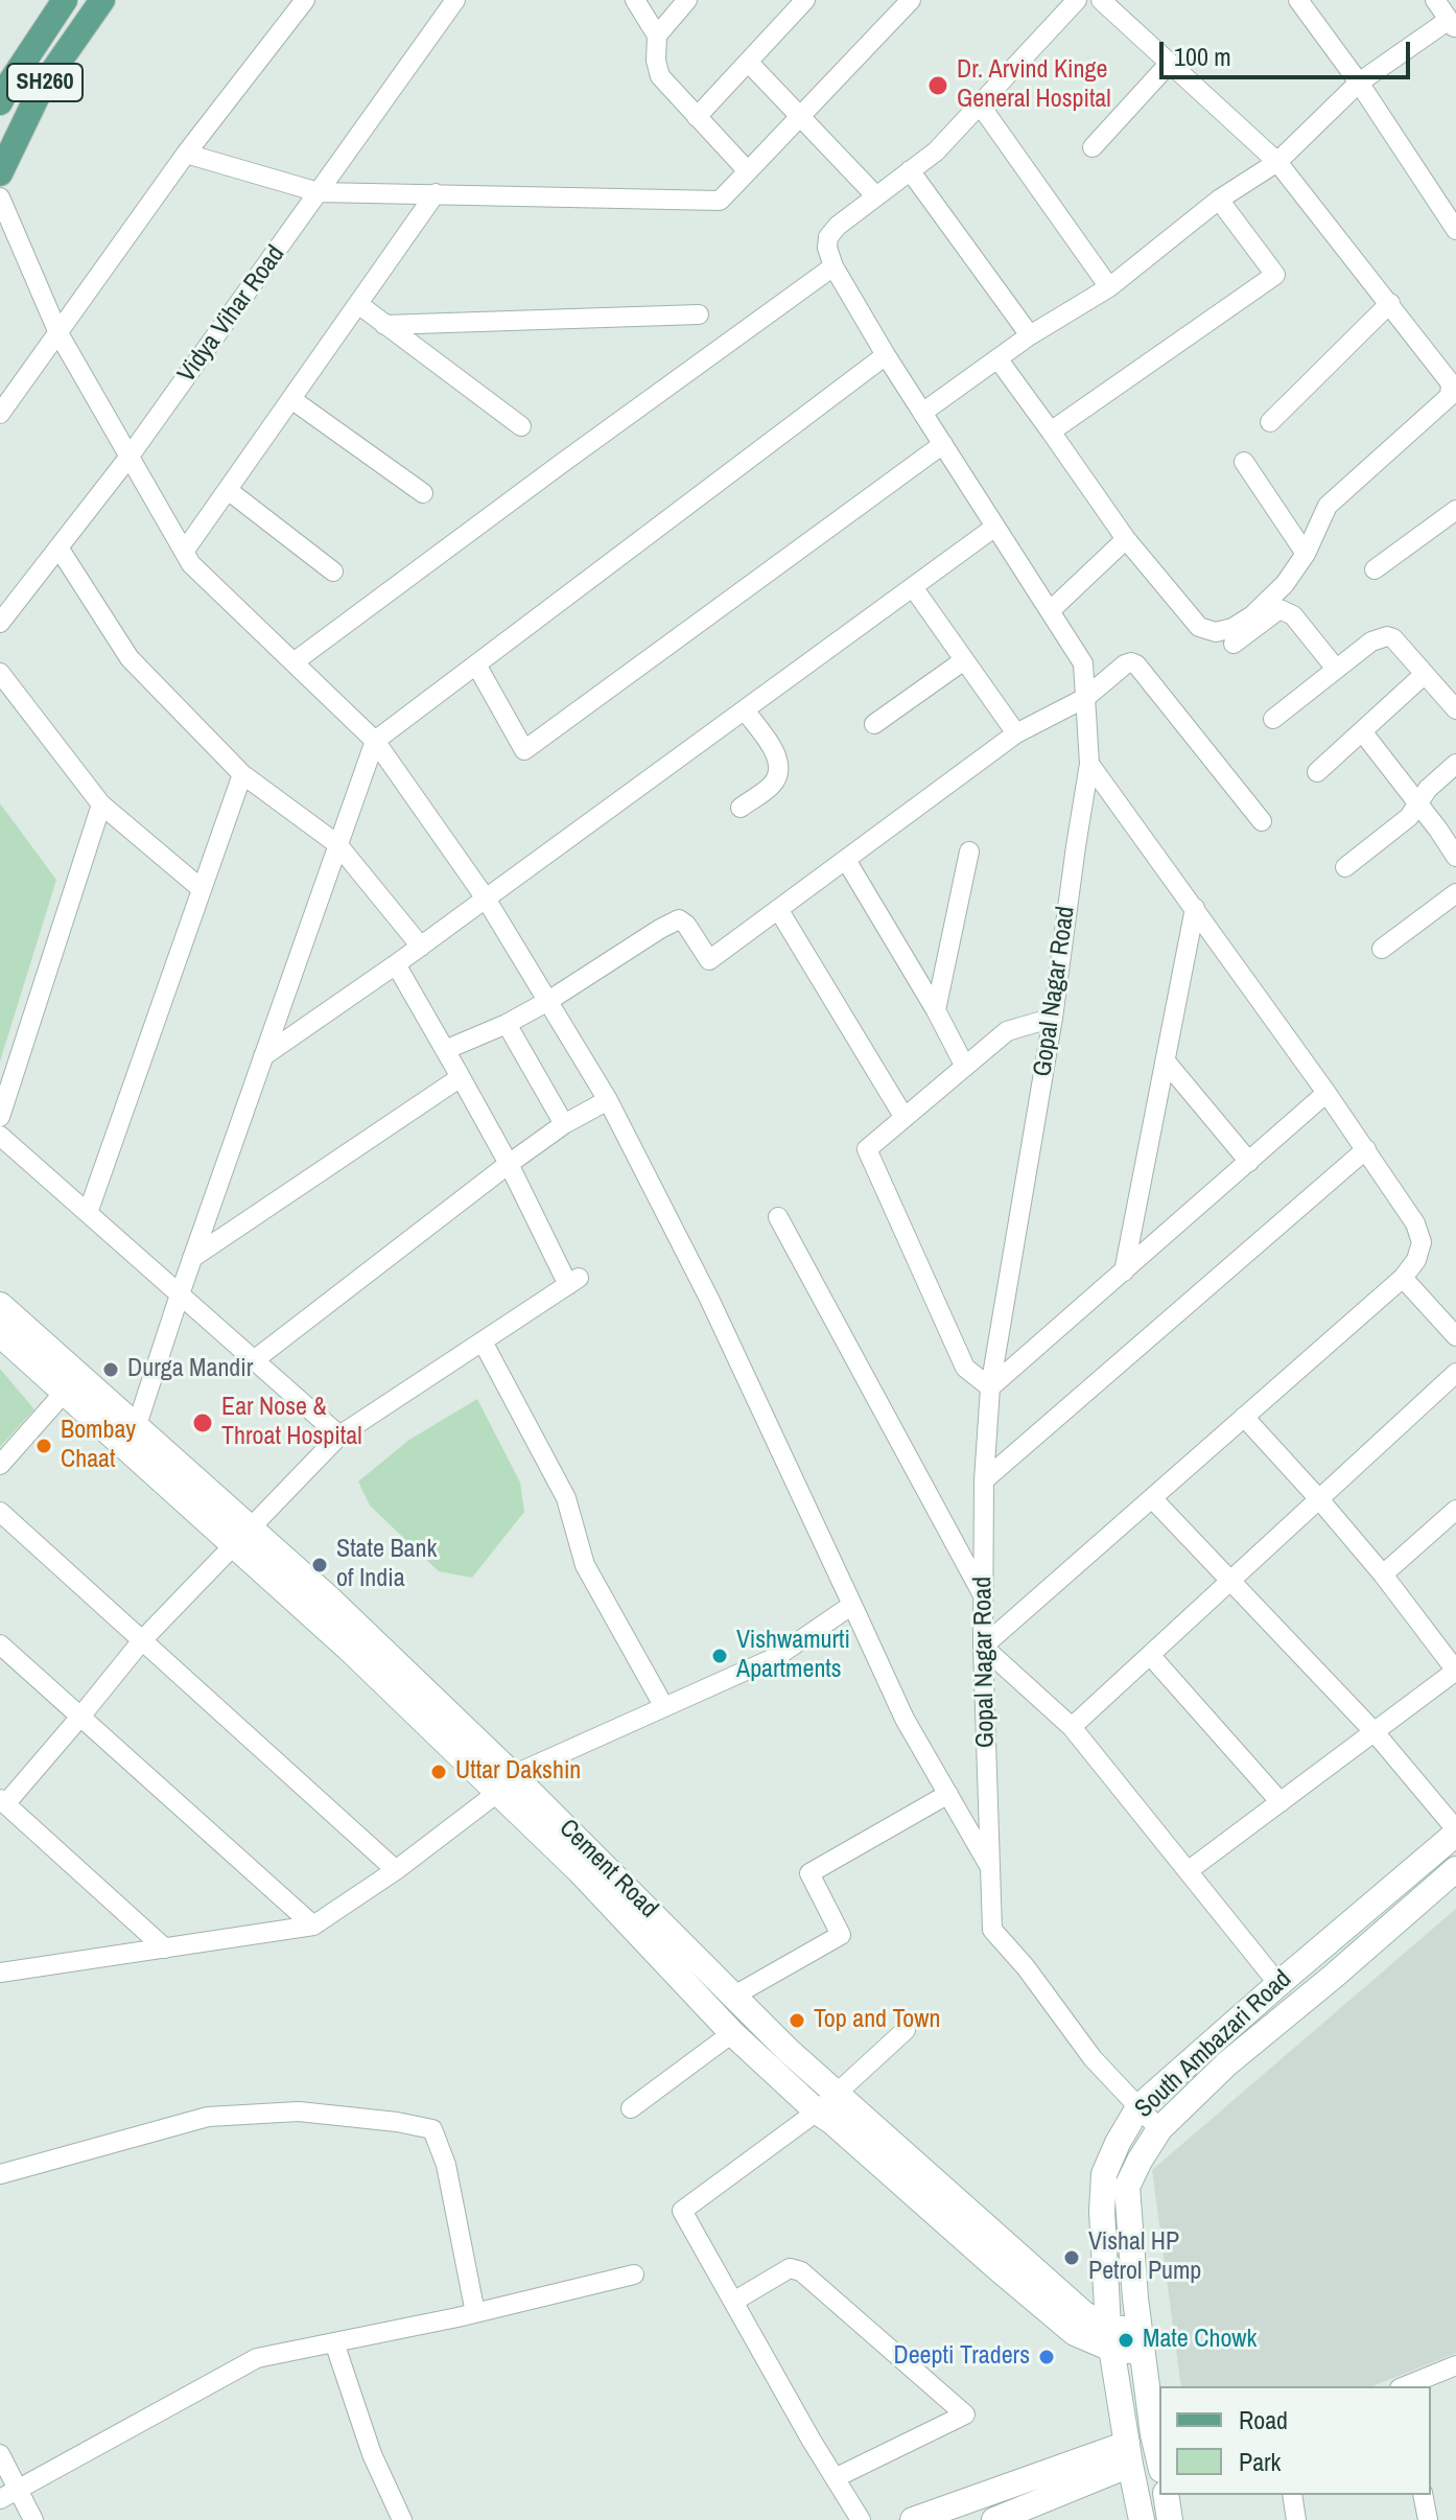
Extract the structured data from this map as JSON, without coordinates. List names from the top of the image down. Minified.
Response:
{"streets":{"main road":["SH260","Cement Road","South Ambazari Road"],"street":["Vidya Vihar Road","Gopal Nagar Road"]},"crossings":[["Gopal Nagar Road","South Ambazari Road"],["Cement Road","South Ambazari Road"]],"places":["Dr. Arvind Kinge General Hospital","Durga Mandir","Ear Nose & Throat Hospital","Bombay Chaat","State Bank of India","Vishwamurti Apartments","Uttar Dakshin","Top and Town","Vishal HP Petrol Pump","Mate Chowk","Deepti Traders"],"legend":["Road","Park"],"scale_bar":"100 m"}
